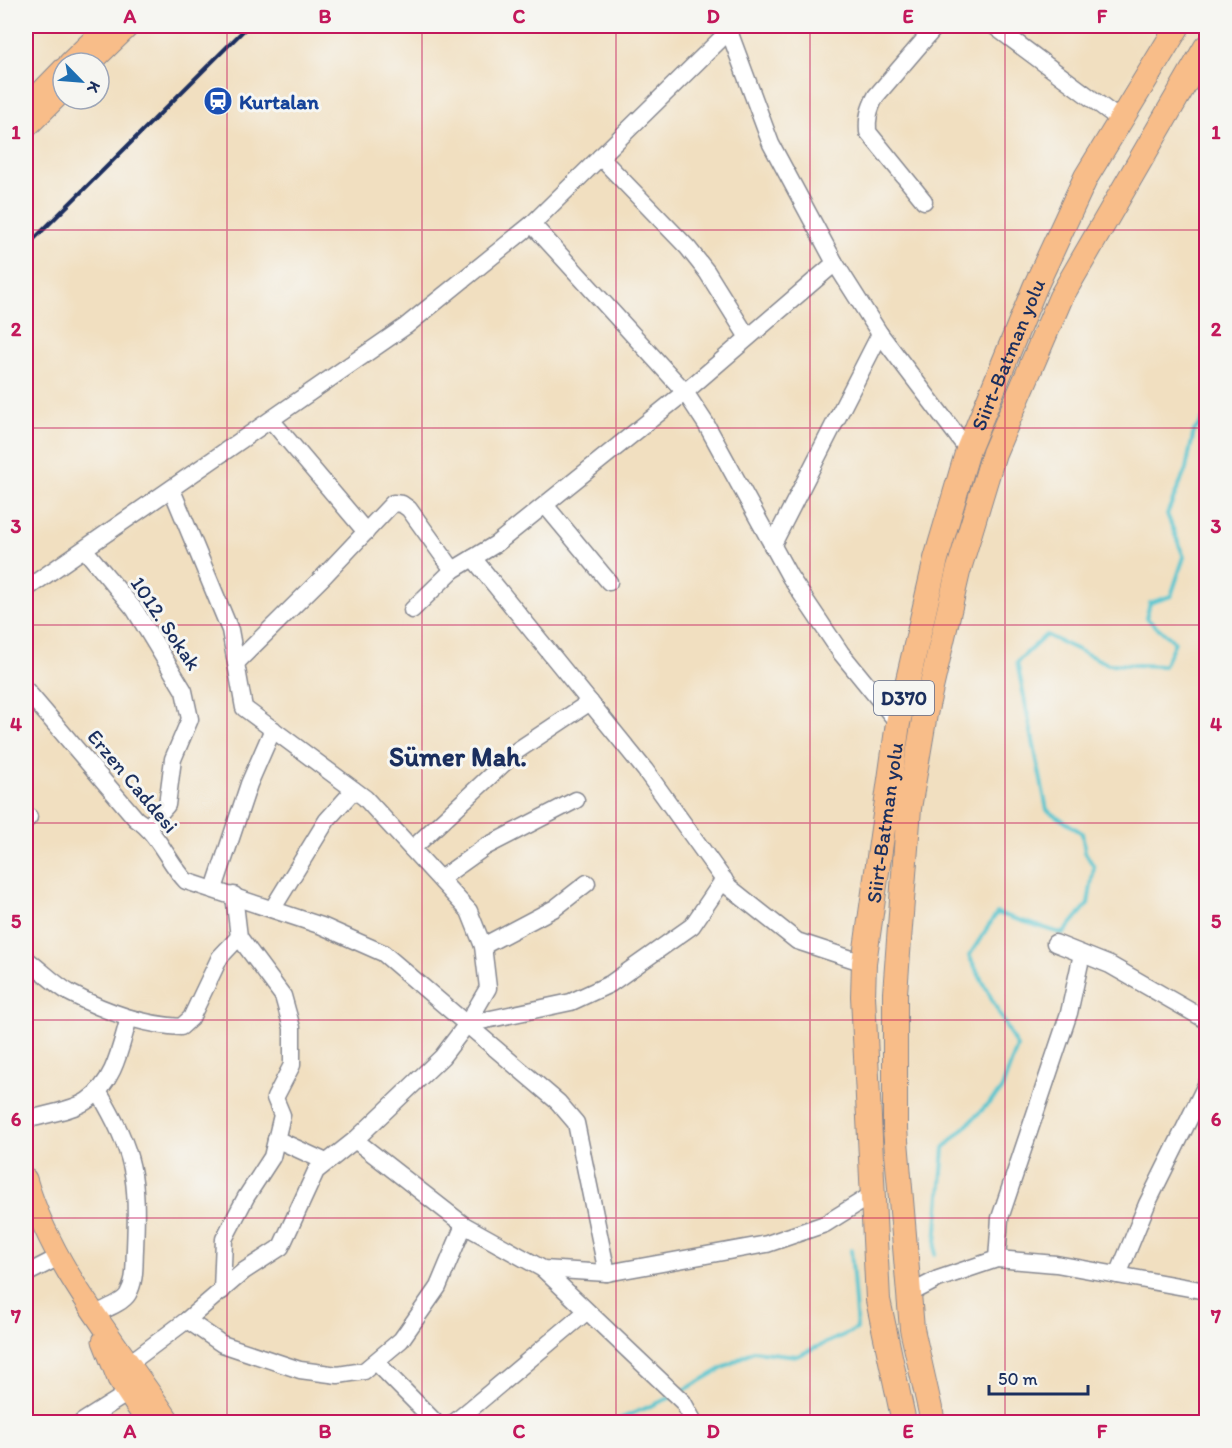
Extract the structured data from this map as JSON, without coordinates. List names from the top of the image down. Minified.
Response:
{"streets":{"highway":["Siirt-Batman yolu","D370"],"street":["1012. Sokak","Erzen Caddesi"]},"crossings":[["1012. Sokak","Erzen Caddesi"]],"districts":["Sümer Mah."],"places":{"station":["Kurtalan"]},"scale_bar":"50 m","north":"bottom right","grid":{"columns":["A","B","C","D","E","F"],"rows":["1","2","3","4","5","6","7"]}}
